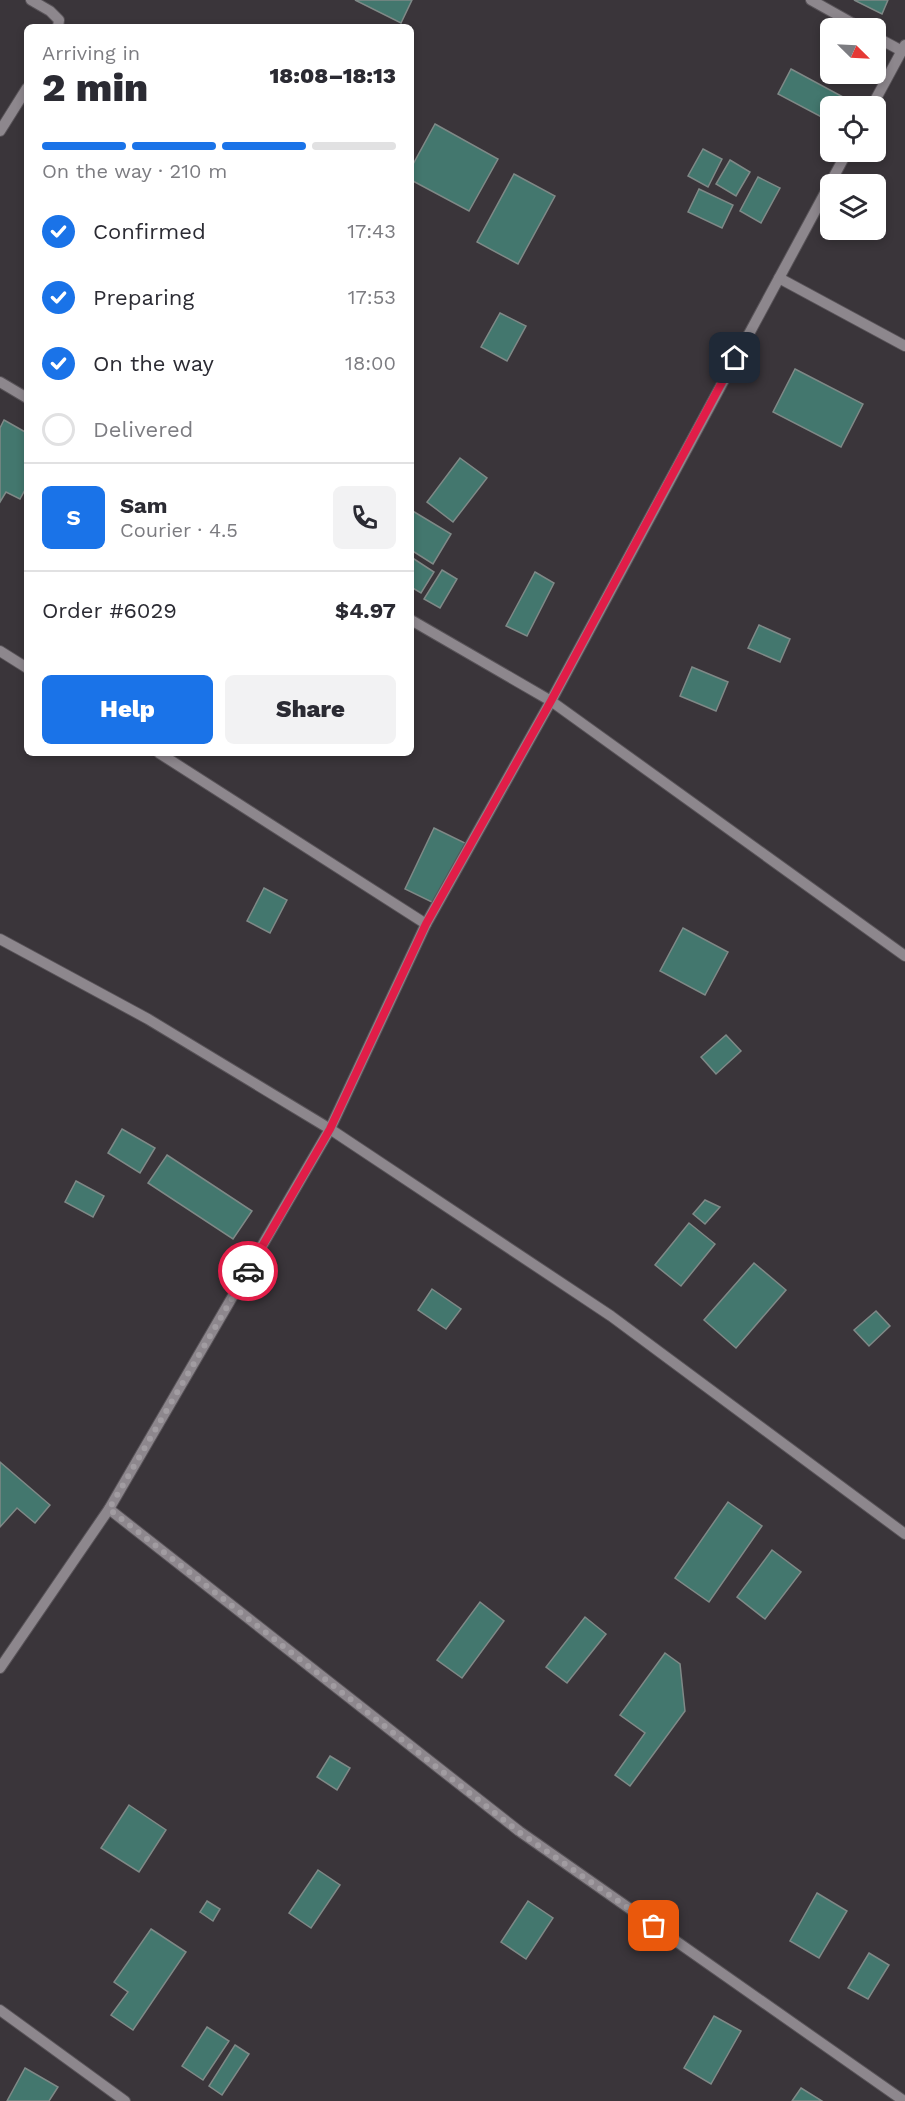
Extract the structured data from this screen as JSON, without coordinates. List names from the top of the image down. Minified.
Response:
{"north":"bottom right","page":{"heading":["2 min","Arriving in","18:08–18:13"],"panel":["Sam","Courier · 4.5","Order #6029","$4.97"],"bar":"On the way · 210 m","list":[["Confirmed","17:43"],["Preparing","17:53"],["On the way","18:00"],"Delivered"],"round":"S","buttons":["Help","Share"]}}
